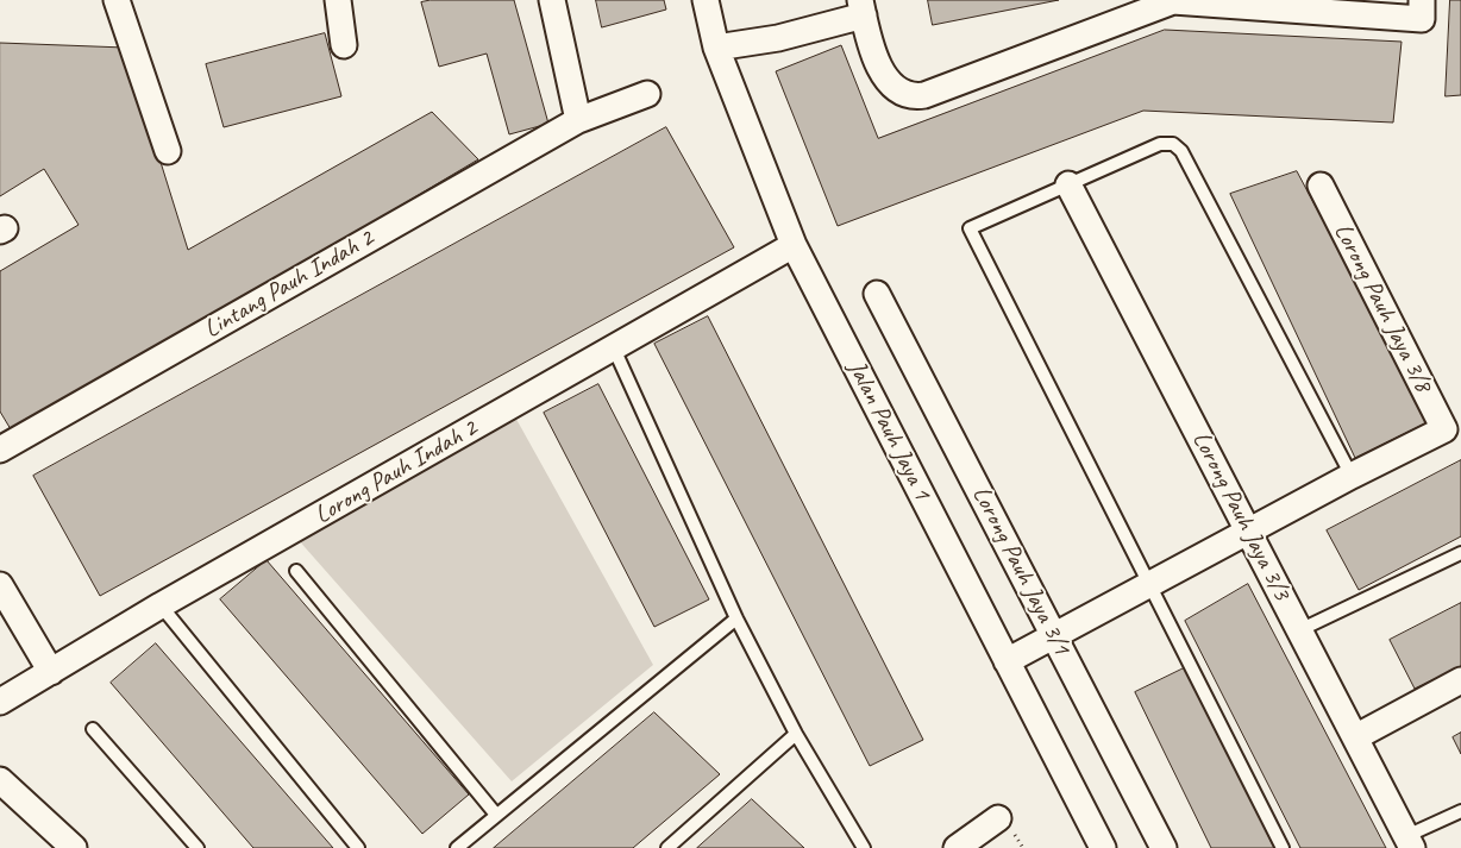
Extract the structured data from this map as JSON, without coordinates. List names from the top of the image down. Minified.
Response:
{"streets":{"street":["Lintang Pauh Indah 2","Lorong Pauh Jaya 3/8","Jalan Pauh Jaya 1","Lorong Pauh Indah 2","Lorong Pauh Jaya 3/3","Lorong Pauh Jaya 3/1"]},"crossings":[["Jalan Pauh Jaya 1","Lorong Pauh Indah 2"]]}
